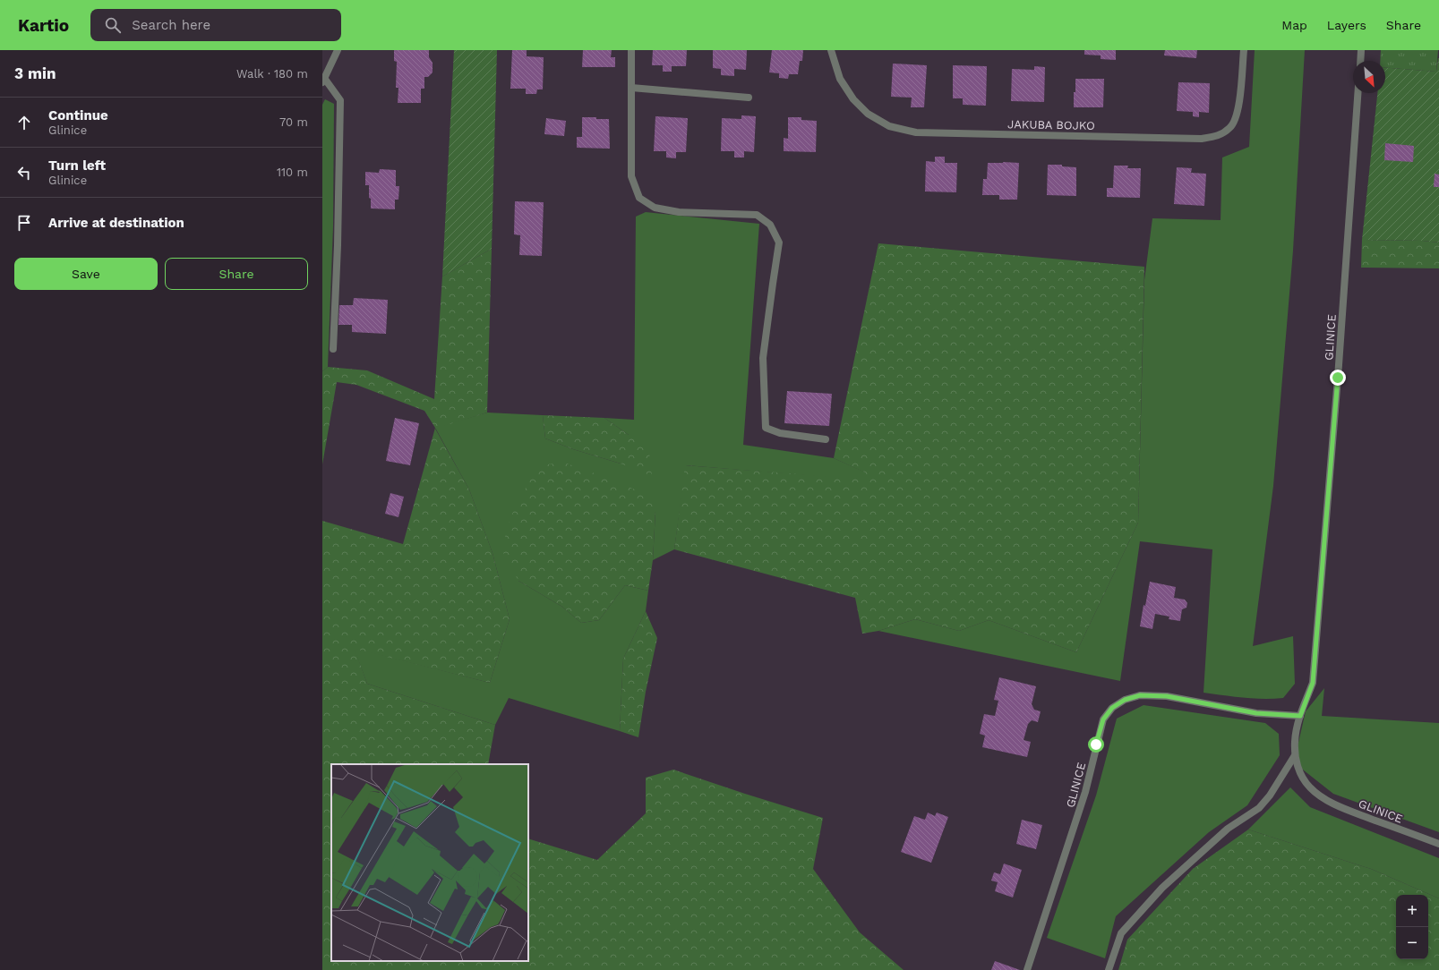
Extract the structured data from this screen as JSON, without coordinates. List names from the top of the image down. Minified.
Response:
{"streets":{"street":["JAKUBA BOJKO","GLINICE"]},"north":"bottom right","page":{"header":"Kartio","search":"Search here","nav":["Map","Layers","Share"],"heading":["3 min","Walk · 180 m"],"list":[["Continue","Glinice","70 m"],["Turn left","Glinice","110 m"],"Arrive at destination"],"buttons":["Save","Share"],"map_buttons":["+","−"]}}
